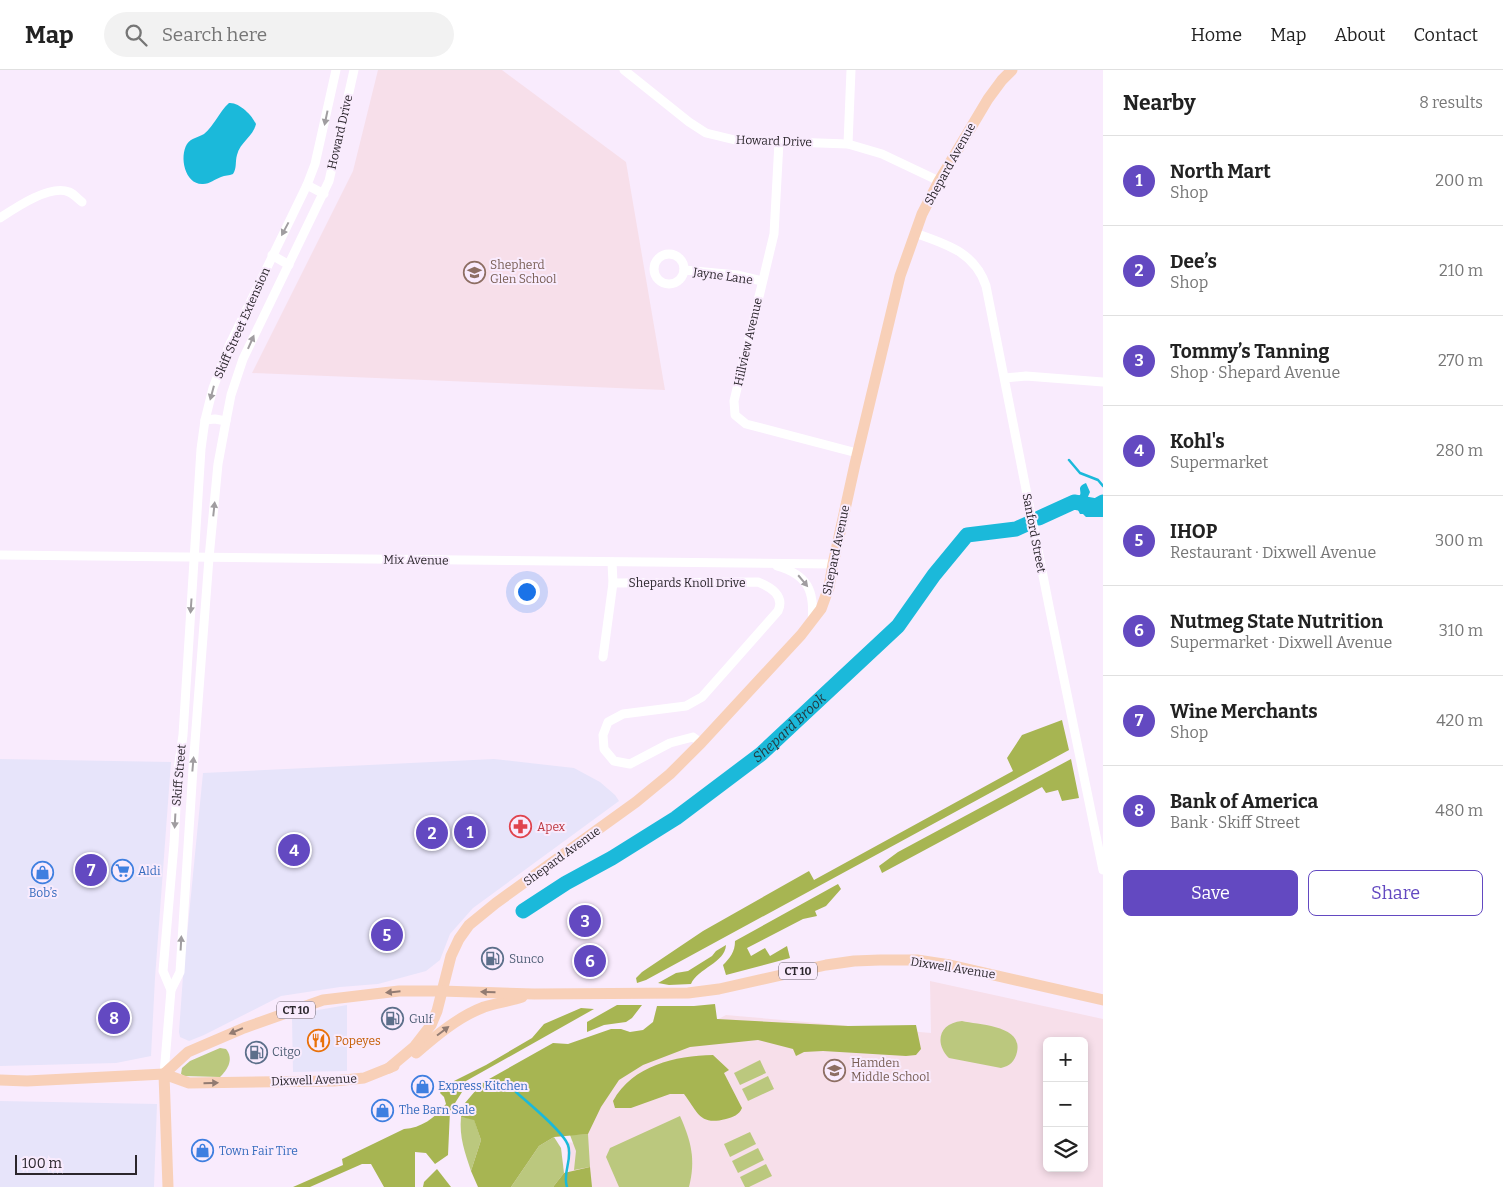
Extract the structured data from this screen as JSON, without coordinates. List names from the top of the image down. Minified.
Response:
{"streets":{"main road":["Shepard Avenue","Skiff Street","Dixwell Avenue","CT 10"],"street":["Howard Drive","Jayne Lane","Skiff Street Extension","Hillview Avenue","Sanford Street","Mix Avenue","Shepards Knoll Drive"]},"crossings":[["Howard Drive","Shepard Avenue"],["Howard Drive","Skiff Street Extension"],["Howard Drive","Hillview Avenue"],["Shepard Avenue","Hillview Avenue"],["Shepard Avenue","Sanford Street"],["Shepard Avenue","Mix Avenue"],["Shepard Avenue","Shepards Knoll Drive"],["Shepard Avenue","Dixwell Avenue"],["Jayne Lane","Hillview Avenue"],["Skiff Street Extension","Mix Avenue"],["Skiff Street Extension","Skiff Street"],["Mix Avenue","Shepards Knoll Drive"],["Mix Avenue","Skiff Street"],["Skiff Street","Dixwell Avenue"]],"water":["Shepard Brook"],"places":{"school or university":["Shepherd Glen School","Hamden Middle School"],"pharmacy":["Apex"],"supermarket":["Aldi"],"shop":["Bob’s","Express Kitchen","The Barn Sale","Town Fair Tire"],"fuel station":["Sunco","Gulf","Citgo"],"restaurant":["Popeyes"]},"scale_bar":"100 m","page":{"header":"Map","search":"Search here","nav":["Home","Map","About","Contact"],"heading":["Nearby","8 results"],"list":[{"mark":"1","name":"North Mart","note":"Shop","value":"200 m"},{"mark":"2","name":"Dee’s","note":"Shop","value":"210 m"},{"mark":"3","name":"Tommy’s Tanning","note":"Shop · Shepard Avenue","value":"270 m"},{"mark":"4","name":"Kohl's","note":"Supermarket","value":"280 m"},{"mark":"5","name":"IHOP","note":"Restaurant · Dixwell Avenue","value":"300 m"},{"mark":"6","name":"Nutmeg State Nutrition","note":"Supermarket · Dixwell Avenue","value":"310 m"},{"mark":"7","name":"Wine Merchants","note":"Shop","value":"420 m"},{"mark":"8","name":"Bank of America","note":"Bank · Skiff Street","value":"480 m"}],"pins":["1","2","4","7","3","5","6","8"],"buttons":["Save","Share"],"map_buttons":["+","−"],"scale":"100 m"}}
